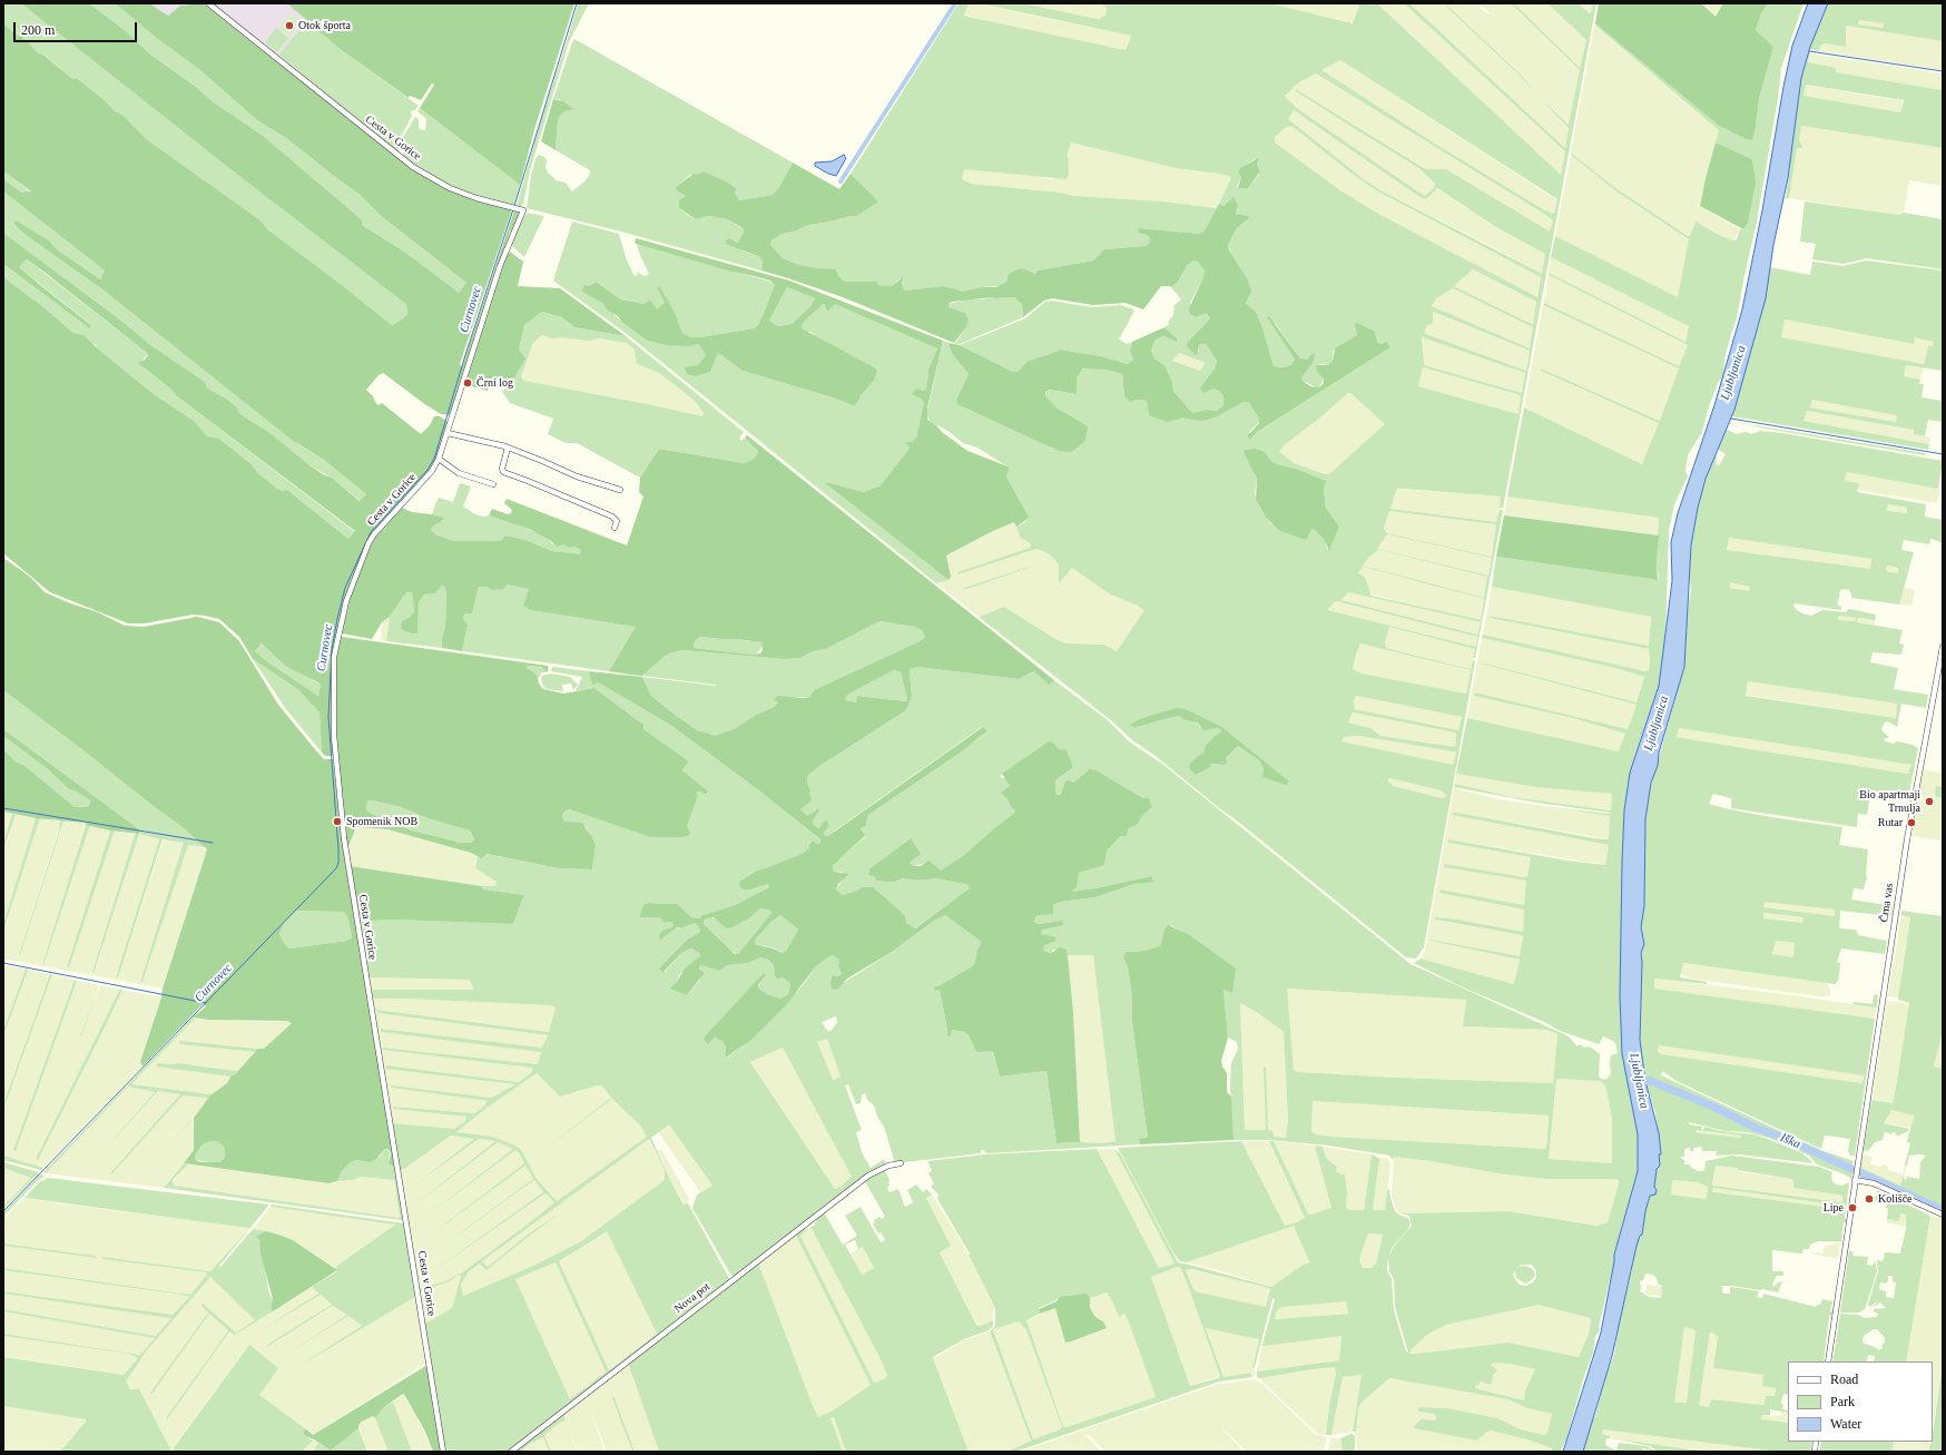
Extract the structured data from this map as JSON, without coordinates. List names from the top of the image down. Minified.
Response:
{"streets":{"street":["Cesta v Gorice","Črna vas","Nova pot"]},"water":["Curnovec","Ljubljanica","Iška"],"places":["Otok športa","Črni log","Bio apartmaji Trnulja","Spomenik NOB","Rutar","Kolišče","Lipe"],"legend":["Road","Park","Water"],"scale_bar":"200 m"}
